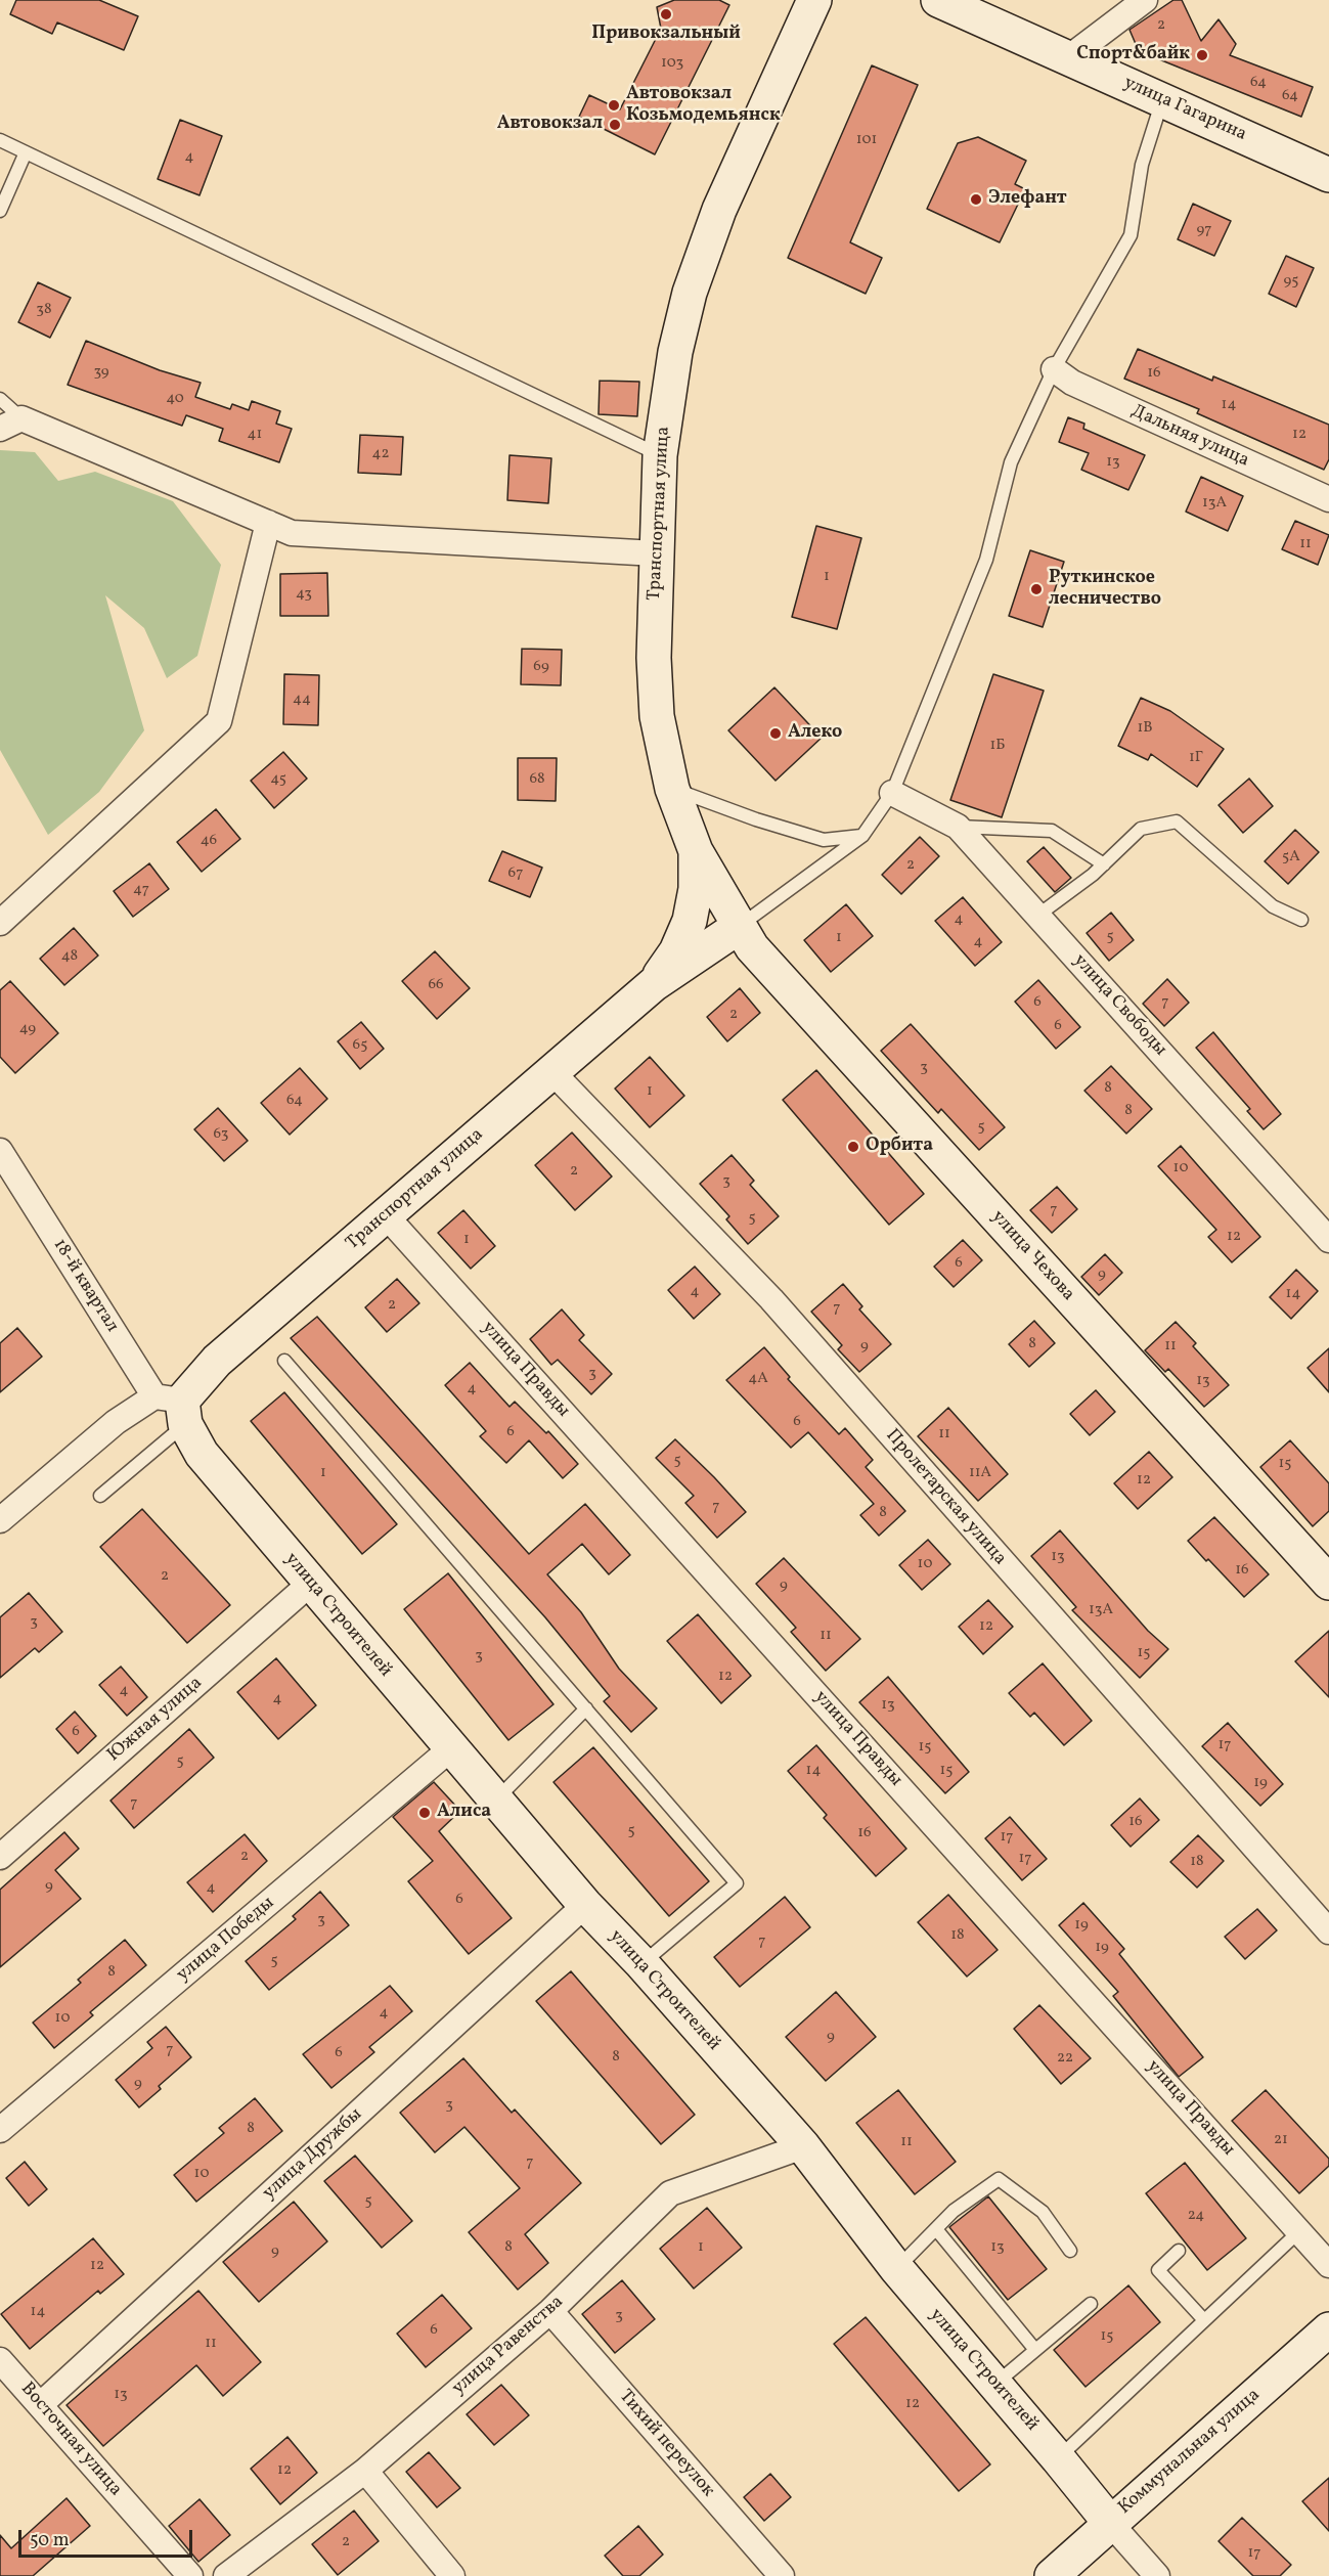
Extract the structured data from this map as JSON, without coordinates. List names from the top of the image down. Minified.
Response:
{"streets":{"street":["улица Гагарина","Дальняя улица","Транспортная улица","улица Свободы","улица Чехова","18-й квартал","улица Правды","Пролетарская улица","улица Строителей","Южная улица","улица Победы","улица Дружбы","улица Равенства","Восточная улица","Тихий переулок","Коммунальная улица"]},"crossings":[["Транспортная улица","улица Чехова"],["Транспортная улица","18-й квартал"],["Транспортная улица","улица Правды"],["Транспортная улица","Пролетарская улица"],["Транспортная улица","улица Строителей"],["18-й квартал","улица Строителей"],["улица Строителей","Южная улица"],["улица Строителей","улица Победы"],["улица Строителей","улица Дружбы"],["улица Строителей","улица Равенства"],["улица Строителей","Коммунальная улица"],["улица Дружбы","Восточная улица"],["улица Равенства","Тихий переулок"]],"places":["Привокзальный","Спорт&байк","Автовокзал Козьмодемьянск","Автовокзал","Элефант","Руткинское лесничество","Алеко","Орбита","Алиса"],"house_numbers":["2","103","64","64","101","4","97","95","38","39","16","40","14","41","12","42","13","13А","11","1","43","69","44","1В","1Б","1Г","45","68","46","5А","2","67","47","4","5","1","4","48","66","6","7","2","6","49","65","3","8","1","64","8","5","63","10","2","3","7","5","12","1","6","9","4","14","2","7","8","9","11","3","4А","13","4","6","6","11","5","15","1","11А","12","7","8","13","10","16","2","9","13А","3","12","11","15","3","12","4","4","13","6","17","15","5","14","15","19","7","16","5","16","17","2","17","18","9","4","6","3","19","18","7","19","5","8","4","10","9","7","6","8","22","9","3","8","21","11","7","10","5","24","8","1","13","9","12","14","3","6","15","11","13","12","12","2","17"],"scale_bar":"50 m"}
